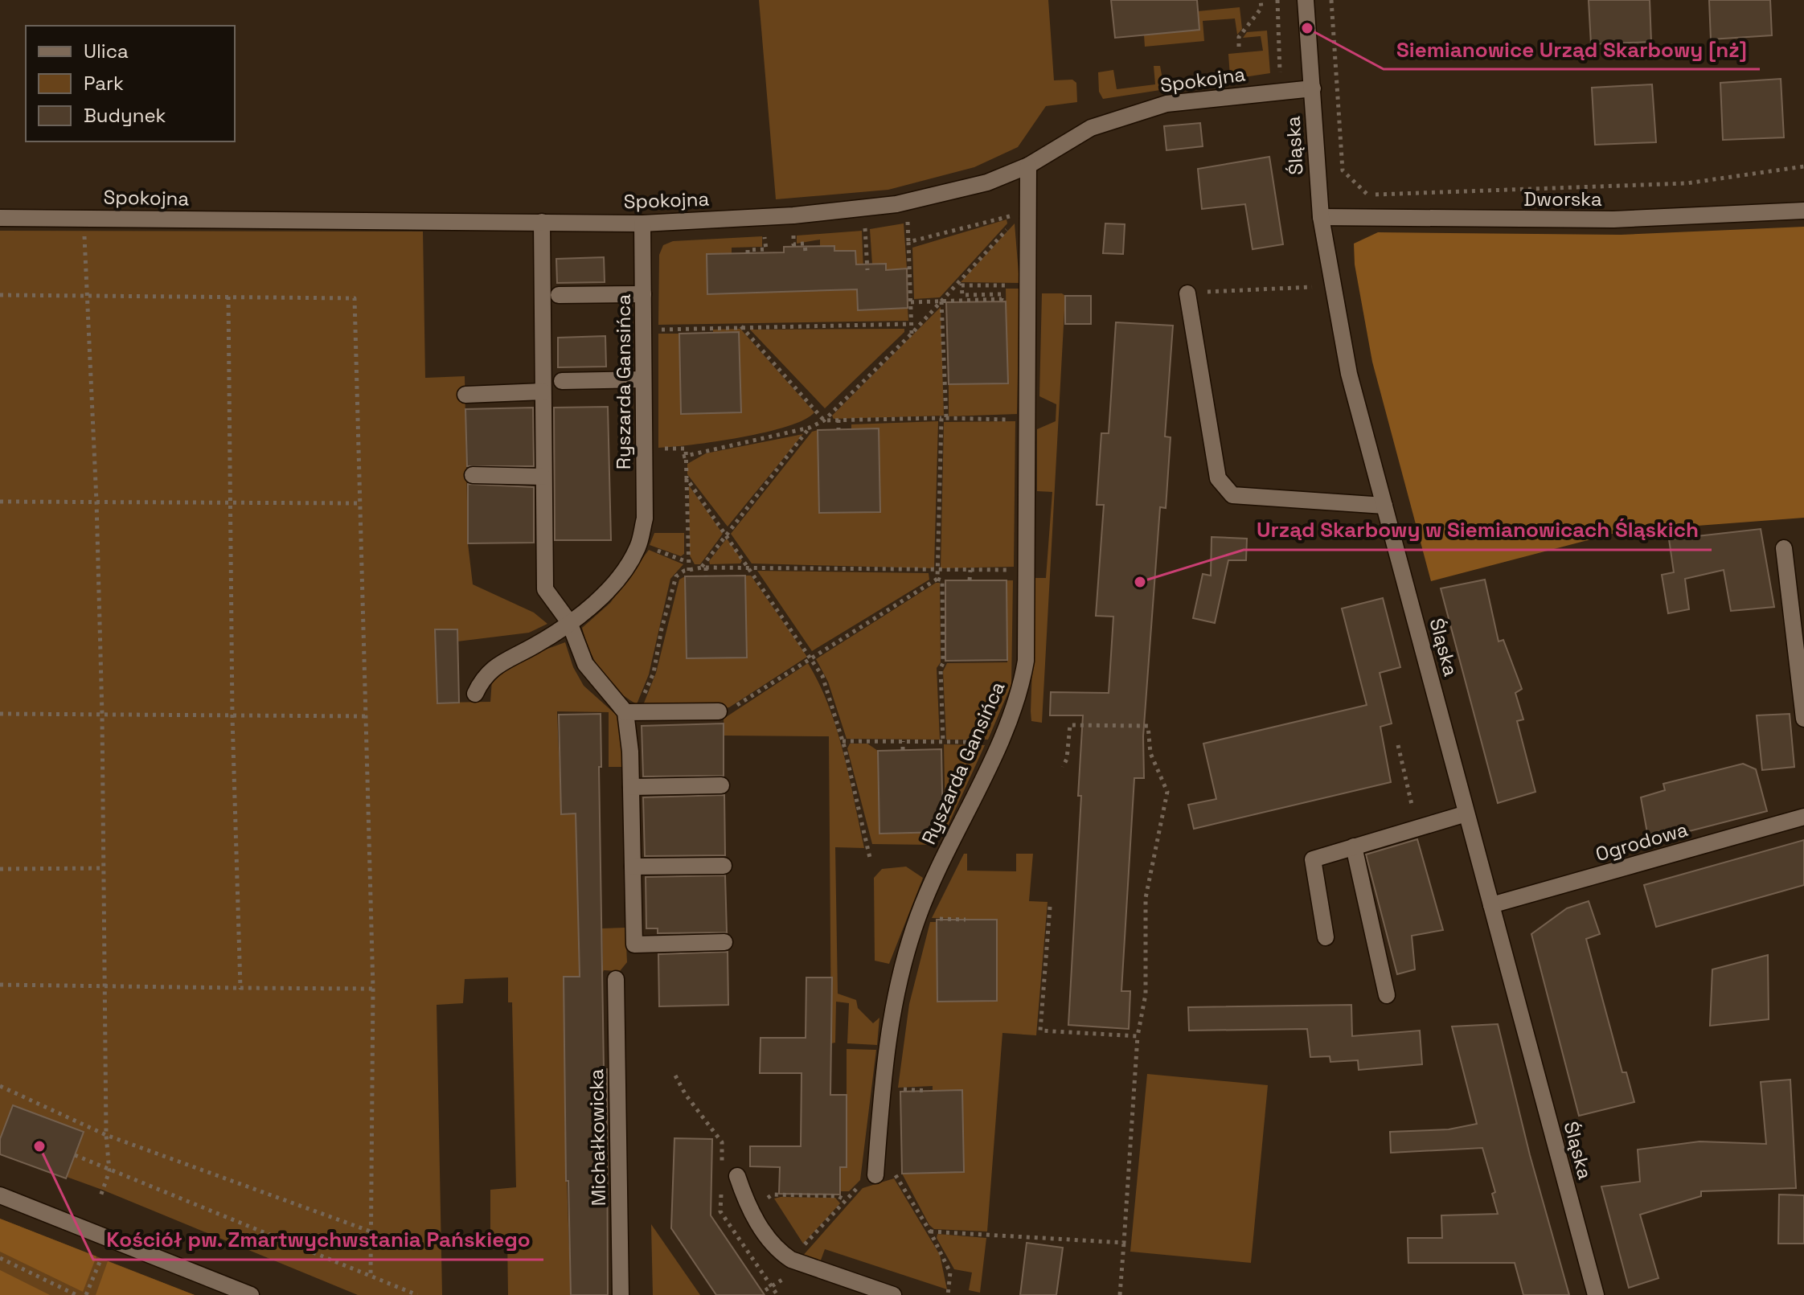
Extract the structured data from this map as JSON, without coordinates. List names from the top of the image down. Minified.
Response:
{"streets":{"street":["Spokojna","Śląska","Dworska","Ryszarda Gansińca","Ogrodowa","Michałkowicka"]},"crossings":[["Spokojna","Śląska"],["Spokojna","Ryszarda Gansińca"],["Śląska","Dworska"],["Śląska","Ogrodowa"]],"places":["Siemianowice Urząd Skarbowy [nż]","Urząd Skarbowy w Siemianowicach Śląskich","Kościół pw. Zmartwychwstania Pańskiego"],"legend":["Ulica","Park","Budynek"]}
